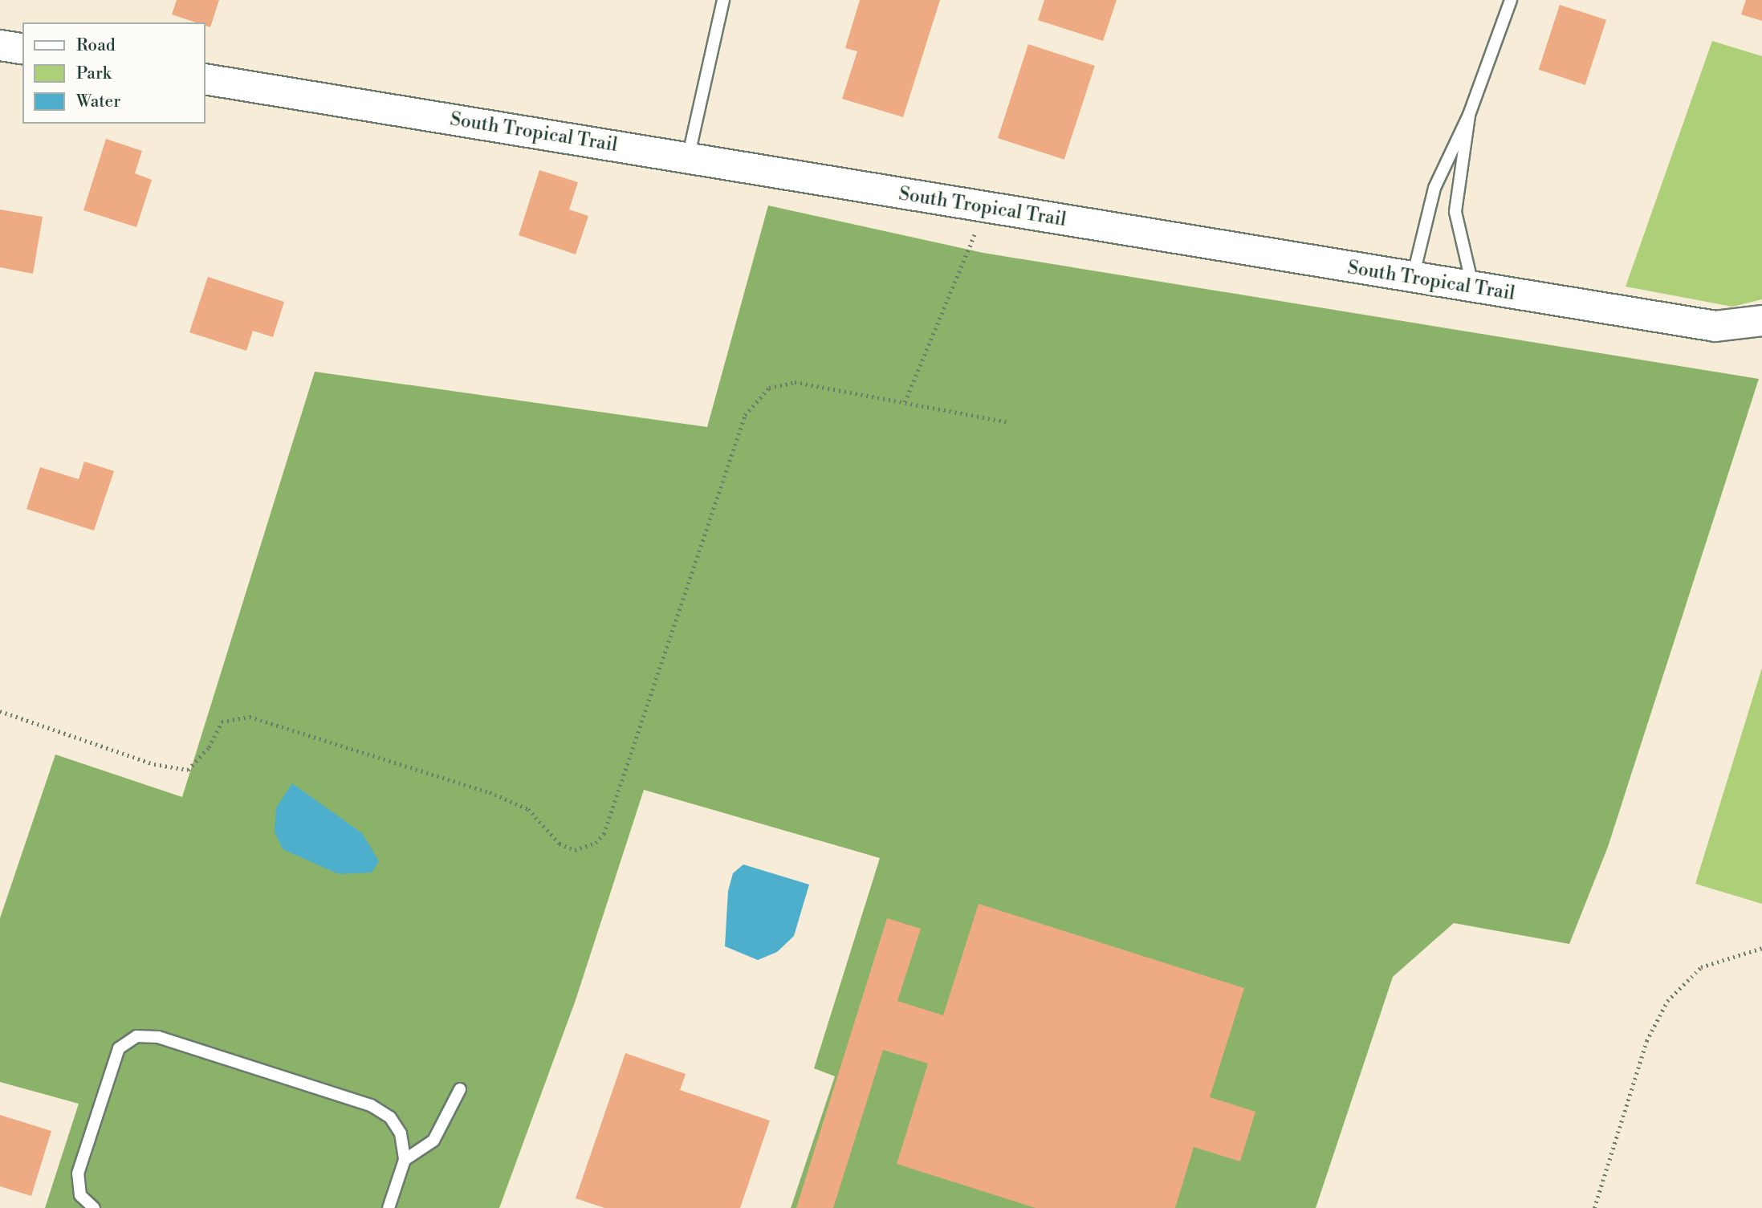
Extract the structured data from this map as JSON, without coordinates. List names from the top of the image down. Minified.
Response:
{"streets":{"street":["South Tropical Trail"]},"legend":["Road","Park","Water"]}
